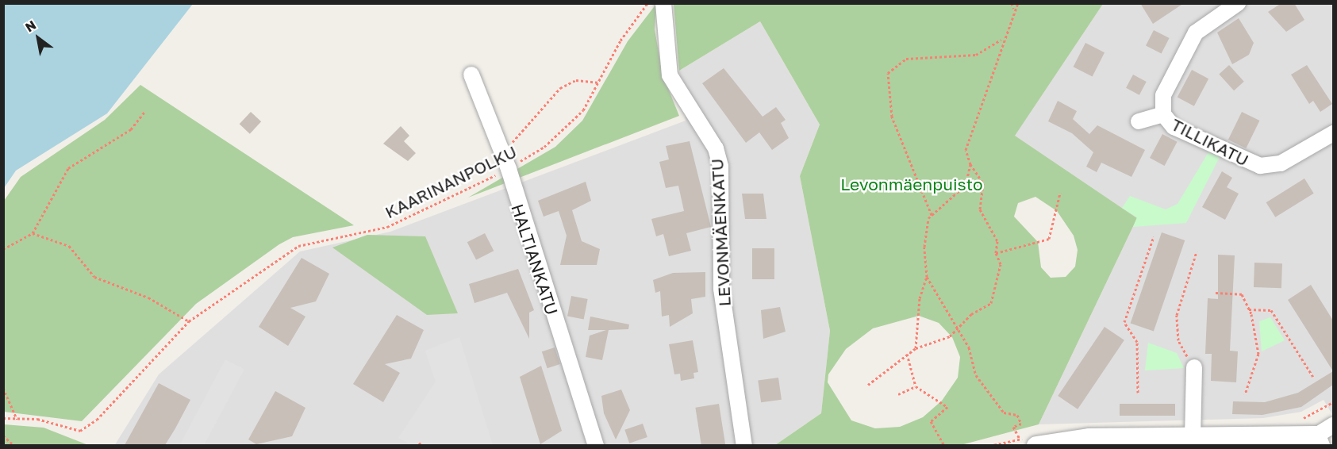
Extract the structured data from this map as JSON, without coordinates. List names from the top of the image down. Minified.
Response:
{"streets":{"street":["TILLIKATU","LEVONMÄENKATU","HALTIANKATU"],"path":["KAARINANPOLKU"]},"crossings":[["KAARINANPOLKU","HALTIANKATU"]],"parks":["Levonmäenpuisto"],"north":"top left"}
